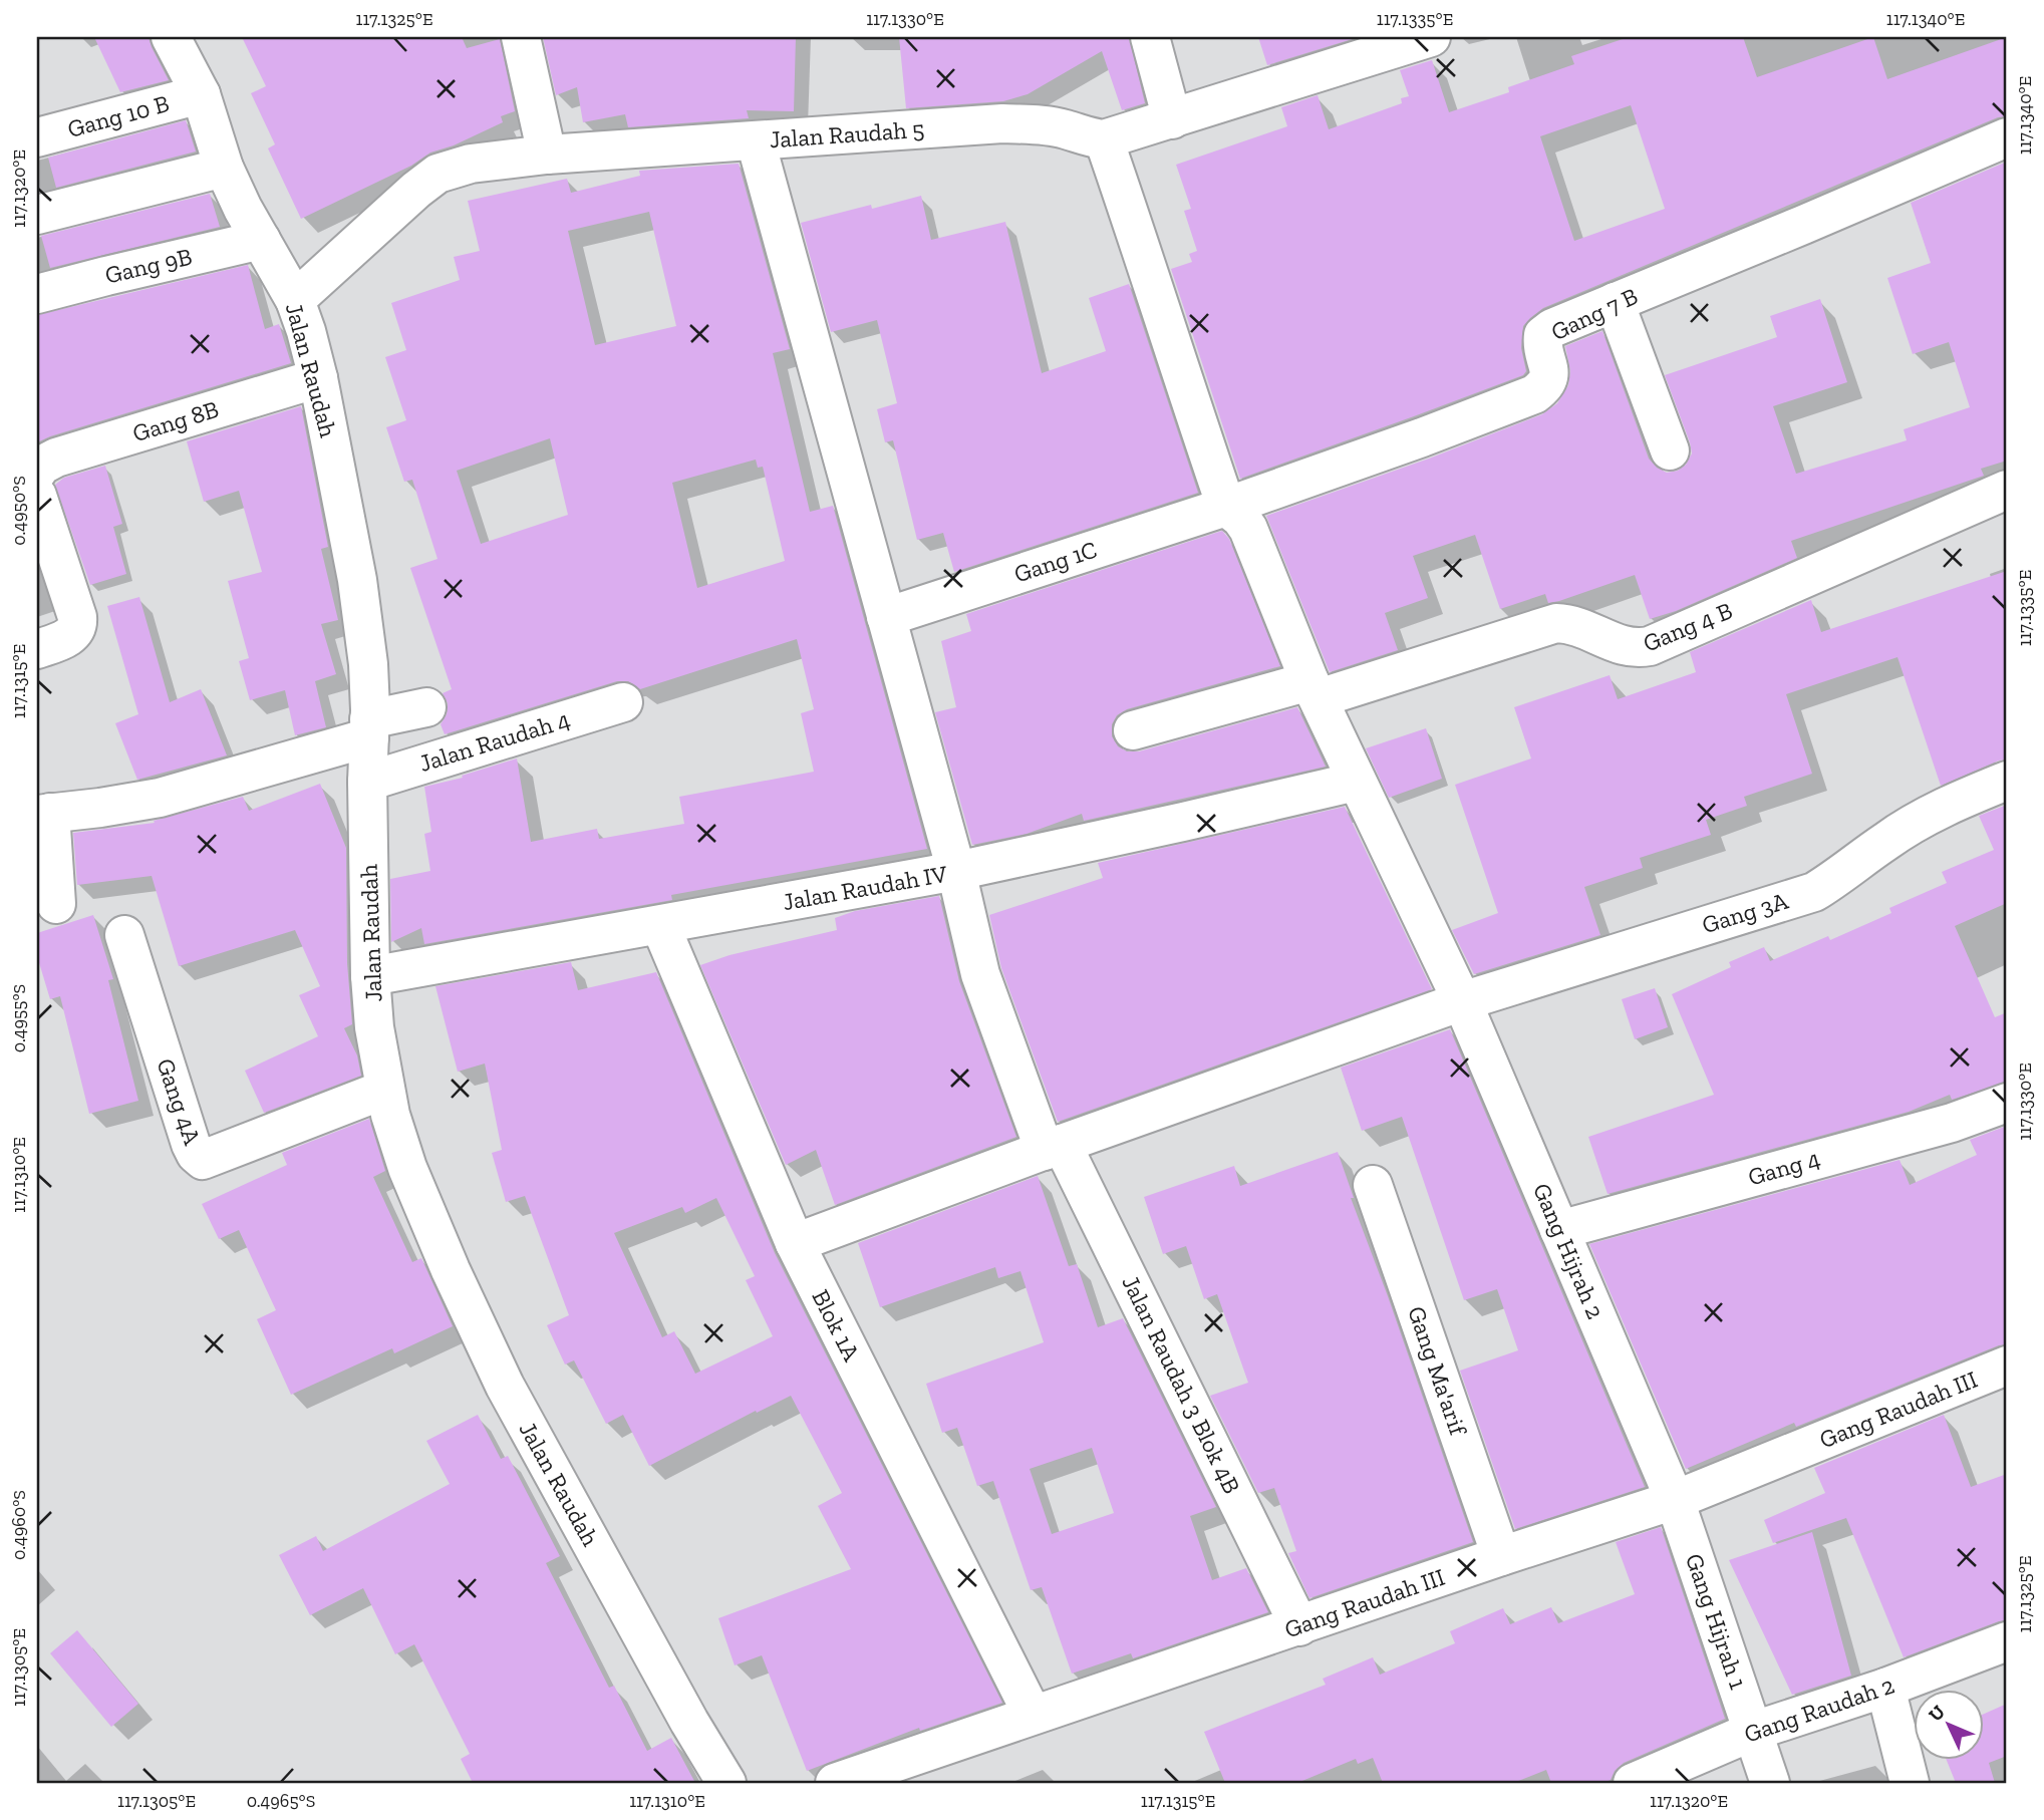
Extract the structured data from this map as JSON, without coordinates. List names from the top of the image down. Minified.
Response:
{"streets":{"street":["Gang 10 B","Jalan Raudah 5","Gang 9B","Gang 7 B","Jalan Raudah","Gang 8B","Gang 1C","Gang 4 B","Jalan Raudah 4","Jalan Raudah IV","Gang 3A","Gang 4A","Gang 4","Gang Hijrah 2","Blok 1A","Gang Ma'arif","Jalan Raudah 3 Blok 4B","Gang Raudah III","Gang Hijrah 1","Gang Raudah 2"]},"crossings":[["Gang 10 B","Jalan Raudah"],["Jalan Raudah 5","Jalan Raudah"],["Jalan Raudah 5","Jalan Raudah 3 Blok 4B"],["Gang 9B","Jalan Raudah"],["Gang 7 B","Gang 1C"],["Gang 7 B","Gang Hijrah 2"],["Jalan Raudah","Gang 8B"],["Jalan Raudah","Jalan Raudah 4"],["Jalan Raudah","Jalan Raudah IV"],["Jalan Raudah","Gang 4A"],["Gang 1C","Gang Hijrah 2"],["Gang 1C","Jalan Raudah 3 Blok 4B"],["Gang 4 B","Gang Hijrah 2"],["Jalan Raudah IV","Gang Hijrah 2"],["Jalan Raudah IV","Blok 1A"],["Jalan Raudah IV","Jalan Raudah 3 Blok 4B"],["Gang 3A","Gang Hijrah 2"],["Gang 3A","Blok 1A"],["Gang 3A","Jalan Raudah 3 Blok 4B"],["Gang 4","Gang Hijrah 2"],["Gang Hijrah 2","Gang Raudah III"],["Gang Hijrah 2","Gang Hijrah 1"],["Blok 1A","Gang Raudah III"],["Gang Ma'arif","Gang Raudah III"],["Jalan Raudah 3 Blok 4B","Gang Raudah III"],["Gang Raudah III","Gang Hijrah 1"],["Gang Hijrah 1","Gang Raudah 2"]],"north":"top left","coordinates":["117.1325°E","117.1330°E","117.1335°E","117.1340°E","117.1320°E","0.4950°S","117.1315°E","0.4955°S","117.1310°E","0.4960°S","117.1305°E","0.4965°S"]}
